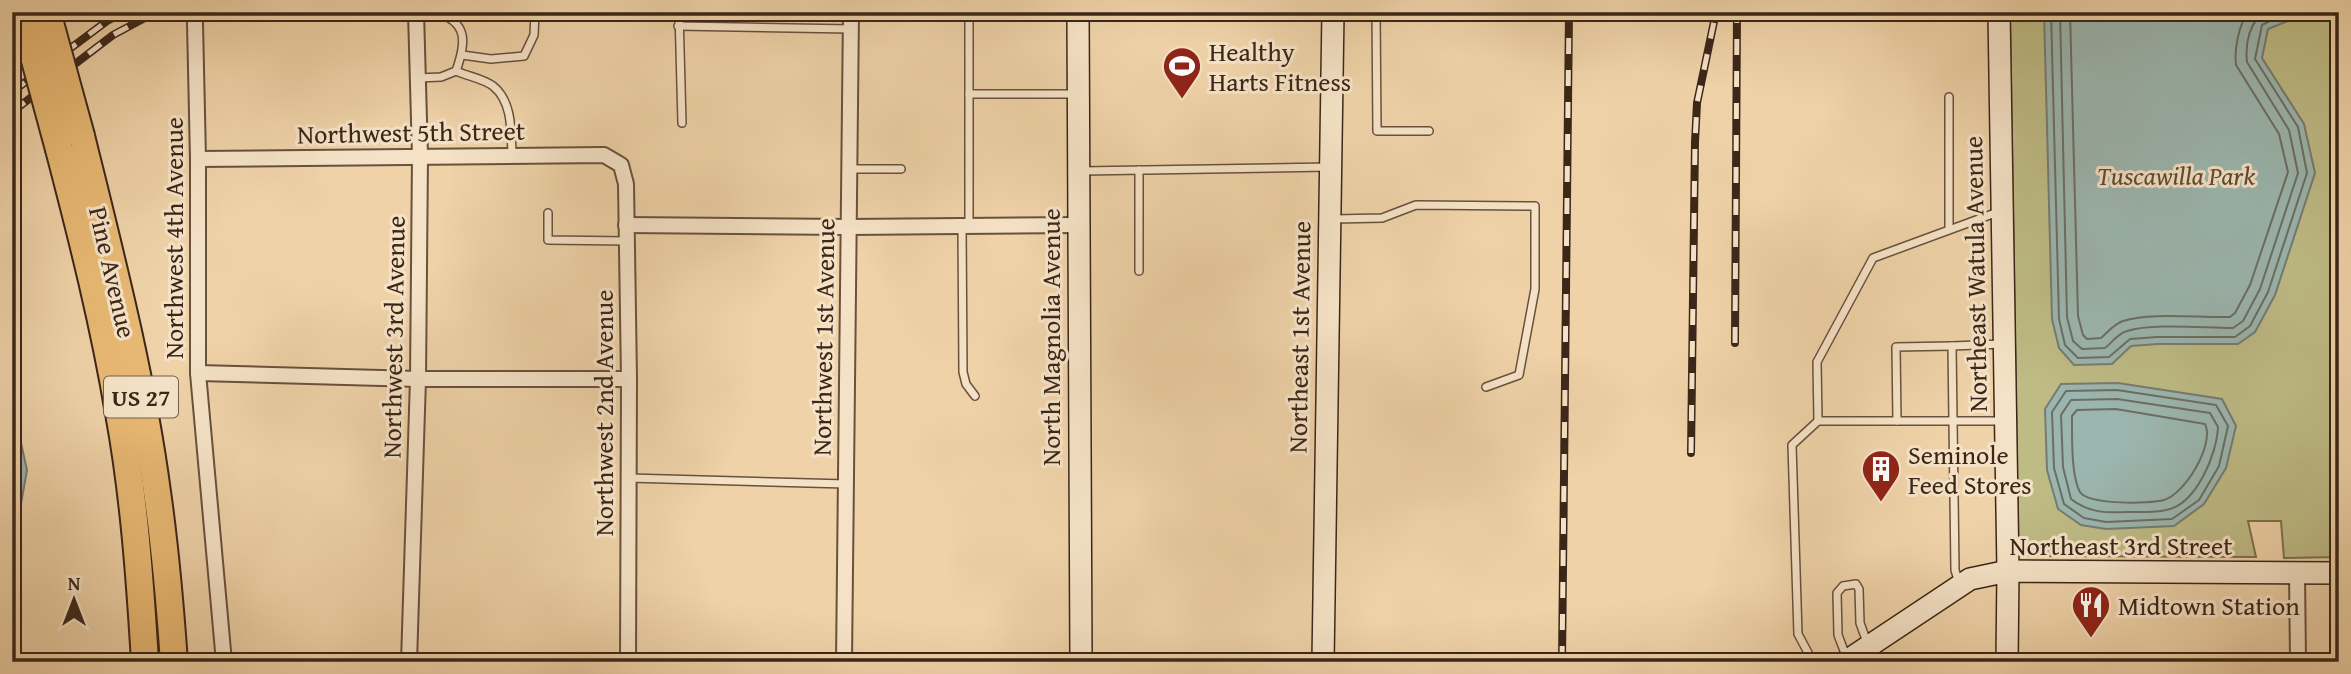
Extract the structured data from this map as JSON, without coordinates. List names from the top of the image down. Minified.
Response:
{"streets":{"highway":["Pine Avenue","US 27"],"main road":["Northeast Watula Avenue","North Magnolia Avenue","Northeast 1st Avenue","Northeast 3rd Street"],"street":["Northwest 5th Street","Northwest 4th Avenue","Northwest 3rd Avenue","Northwest 1st Avenue","Northwest 2nd Avenue"]},"crossings":[["Northwest 5th Street","Northwest 4th Avenue"],["Northwest 5th Street","Northwest 3rd Avenue"],["Northwest 5th Street","Northwest 2nd Avenue"],["Northeast Watula Avenue","Northeast 3rd Street"]],"parks":["Tuscawilla Park"],"places":{"sports":["Healthy Harts Fitness"],"building":["Seminole Feed Stores"],"restaurant":["Midtown Station"]},"north":"top"}
